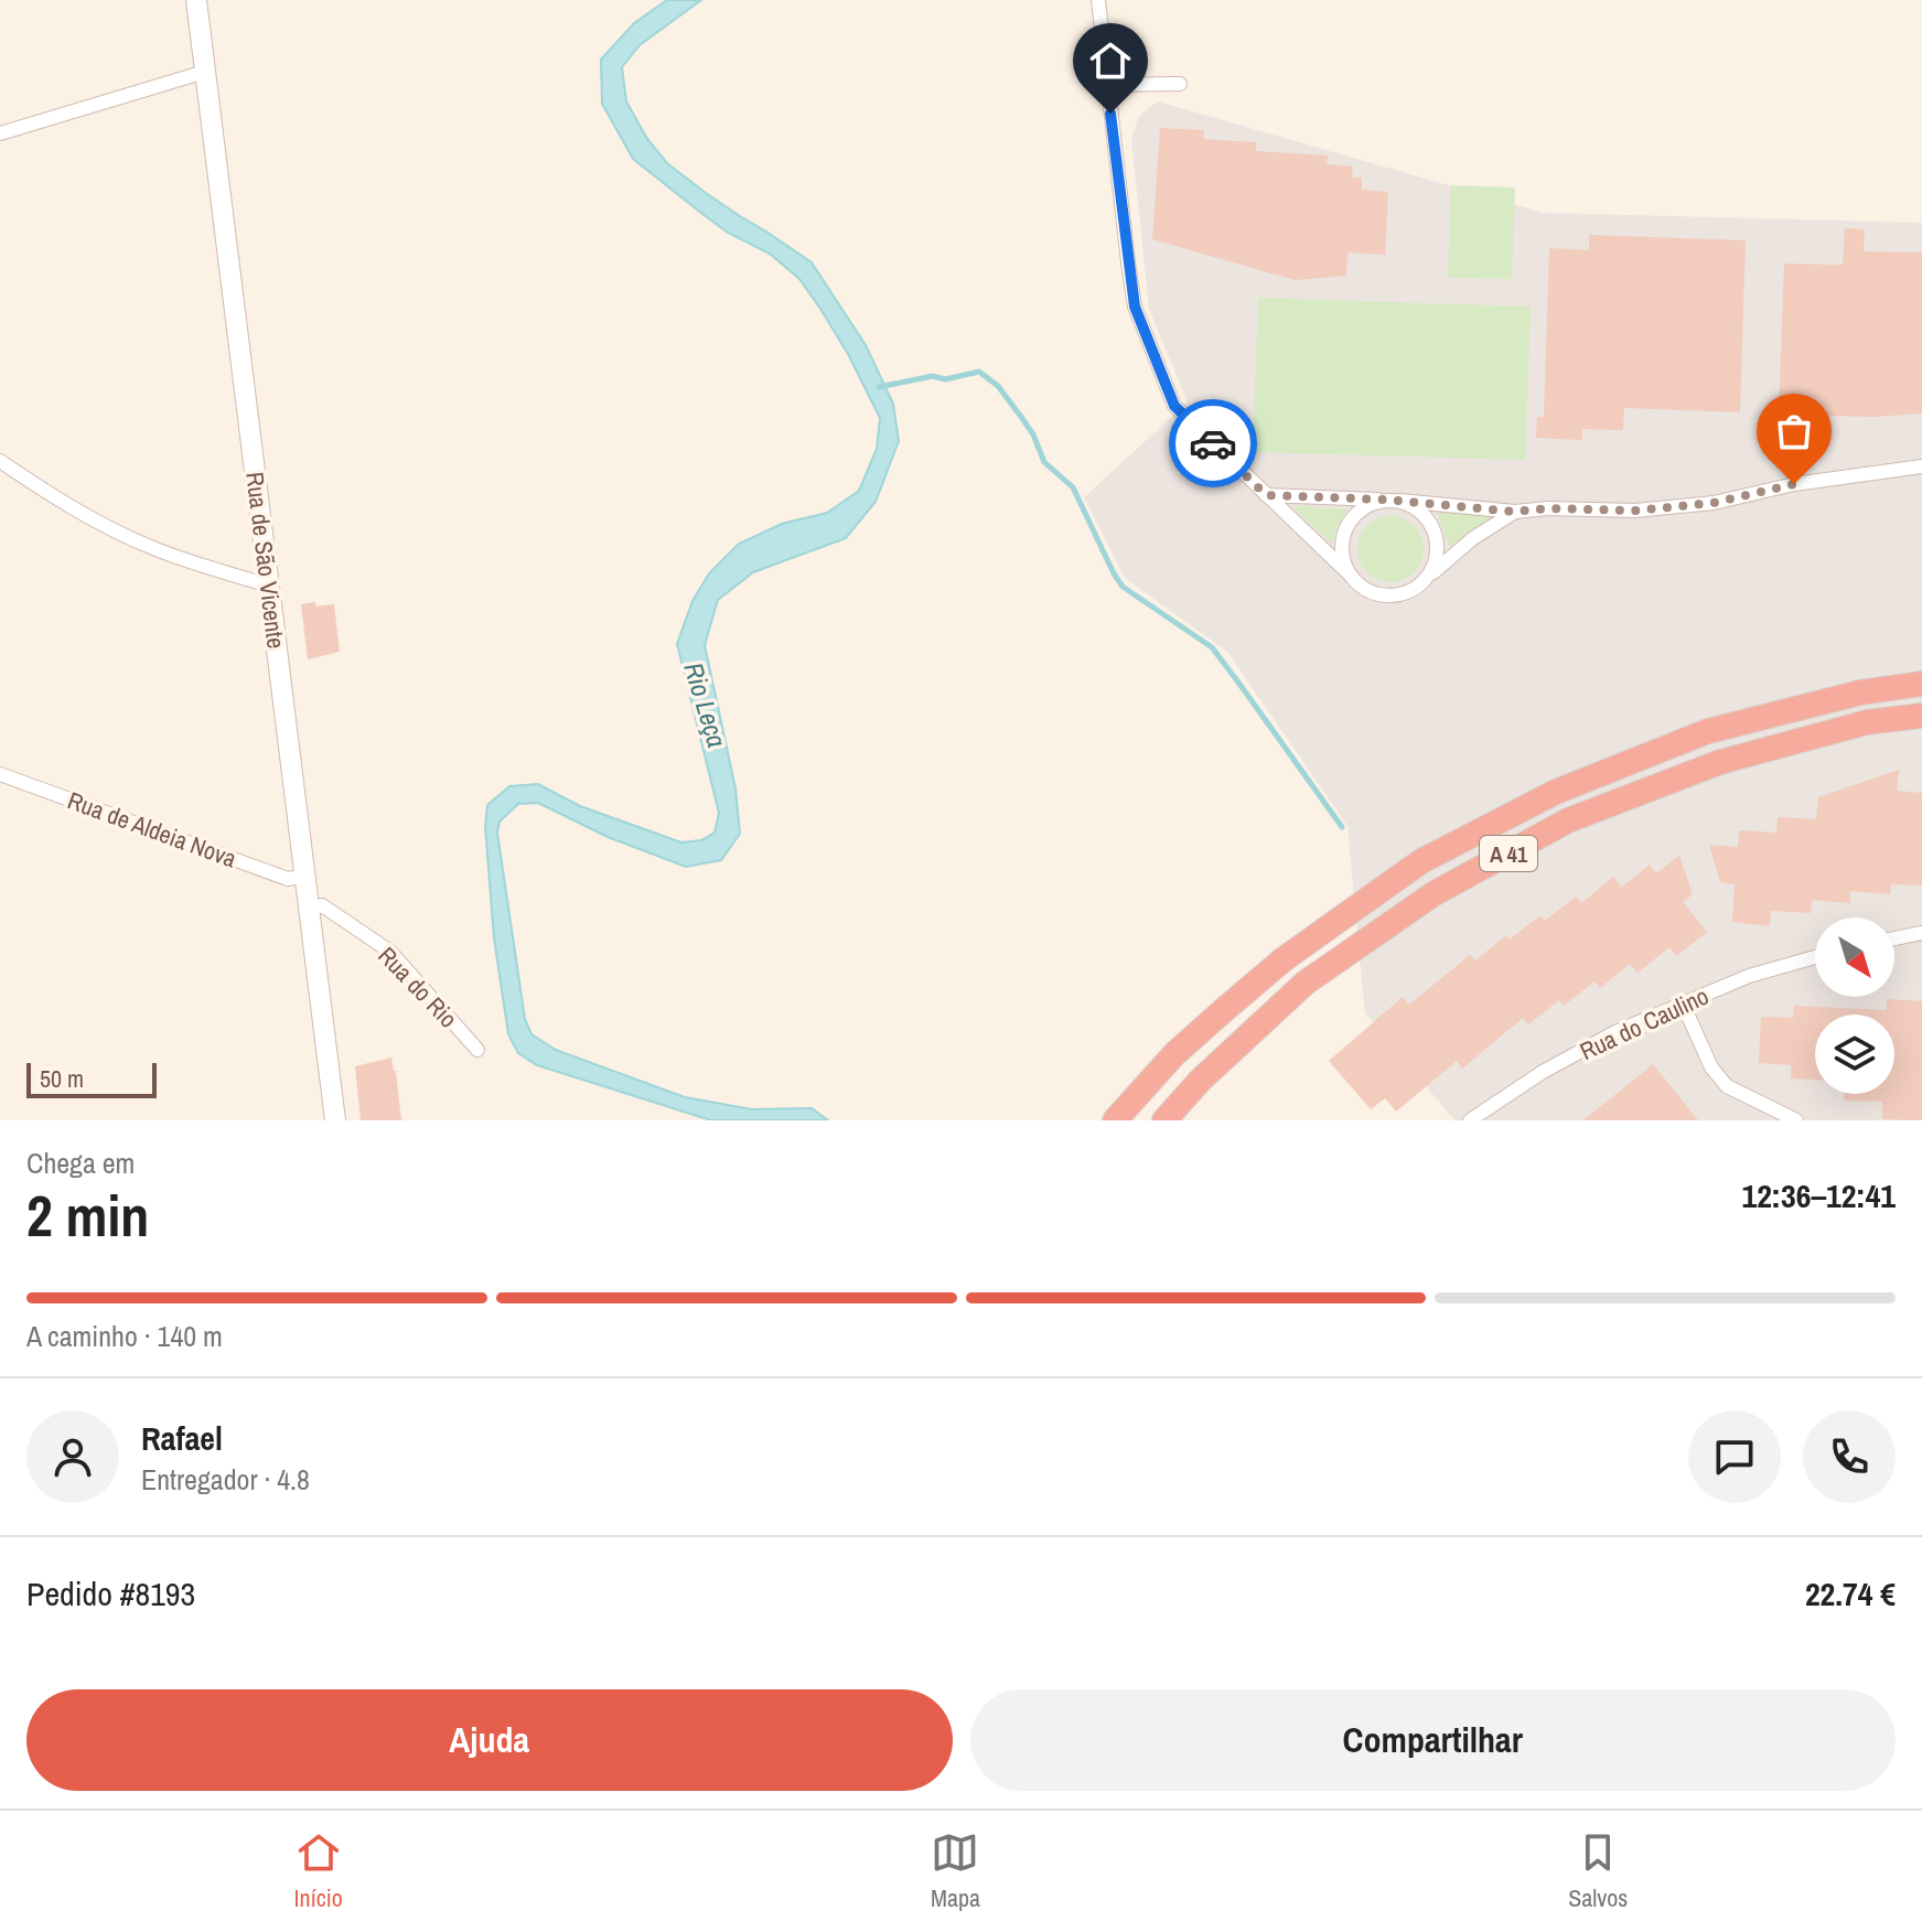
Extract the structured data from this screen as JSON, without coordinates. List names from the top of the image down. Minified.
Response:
{"streets":{"highway":["A 41"],"main road":["Rua de São Vicente"],"street":["Rua de Aldeia Nova","Rua do Rio","Rua do Caulino"]},"crossings":[["Rua de São Vicente","Rua de Aldeia Nova"],["Rua de São Vicente","Rua do Rio"]],"water":["Rio Leça"],"scale_bar":"50 m","north":"bottom right","page":{"scale":"50 m","heading":["2 min","Chega em","12:36–12:41"],"panel":["Rafael","Entregador · 4.8","Pedido #8193","22.74 €"],"bar":"A caminho · 140 m","buttons":["Ajuda","Compartilhar"],"tabs":["Início","Mapa","Salvos"]}}
